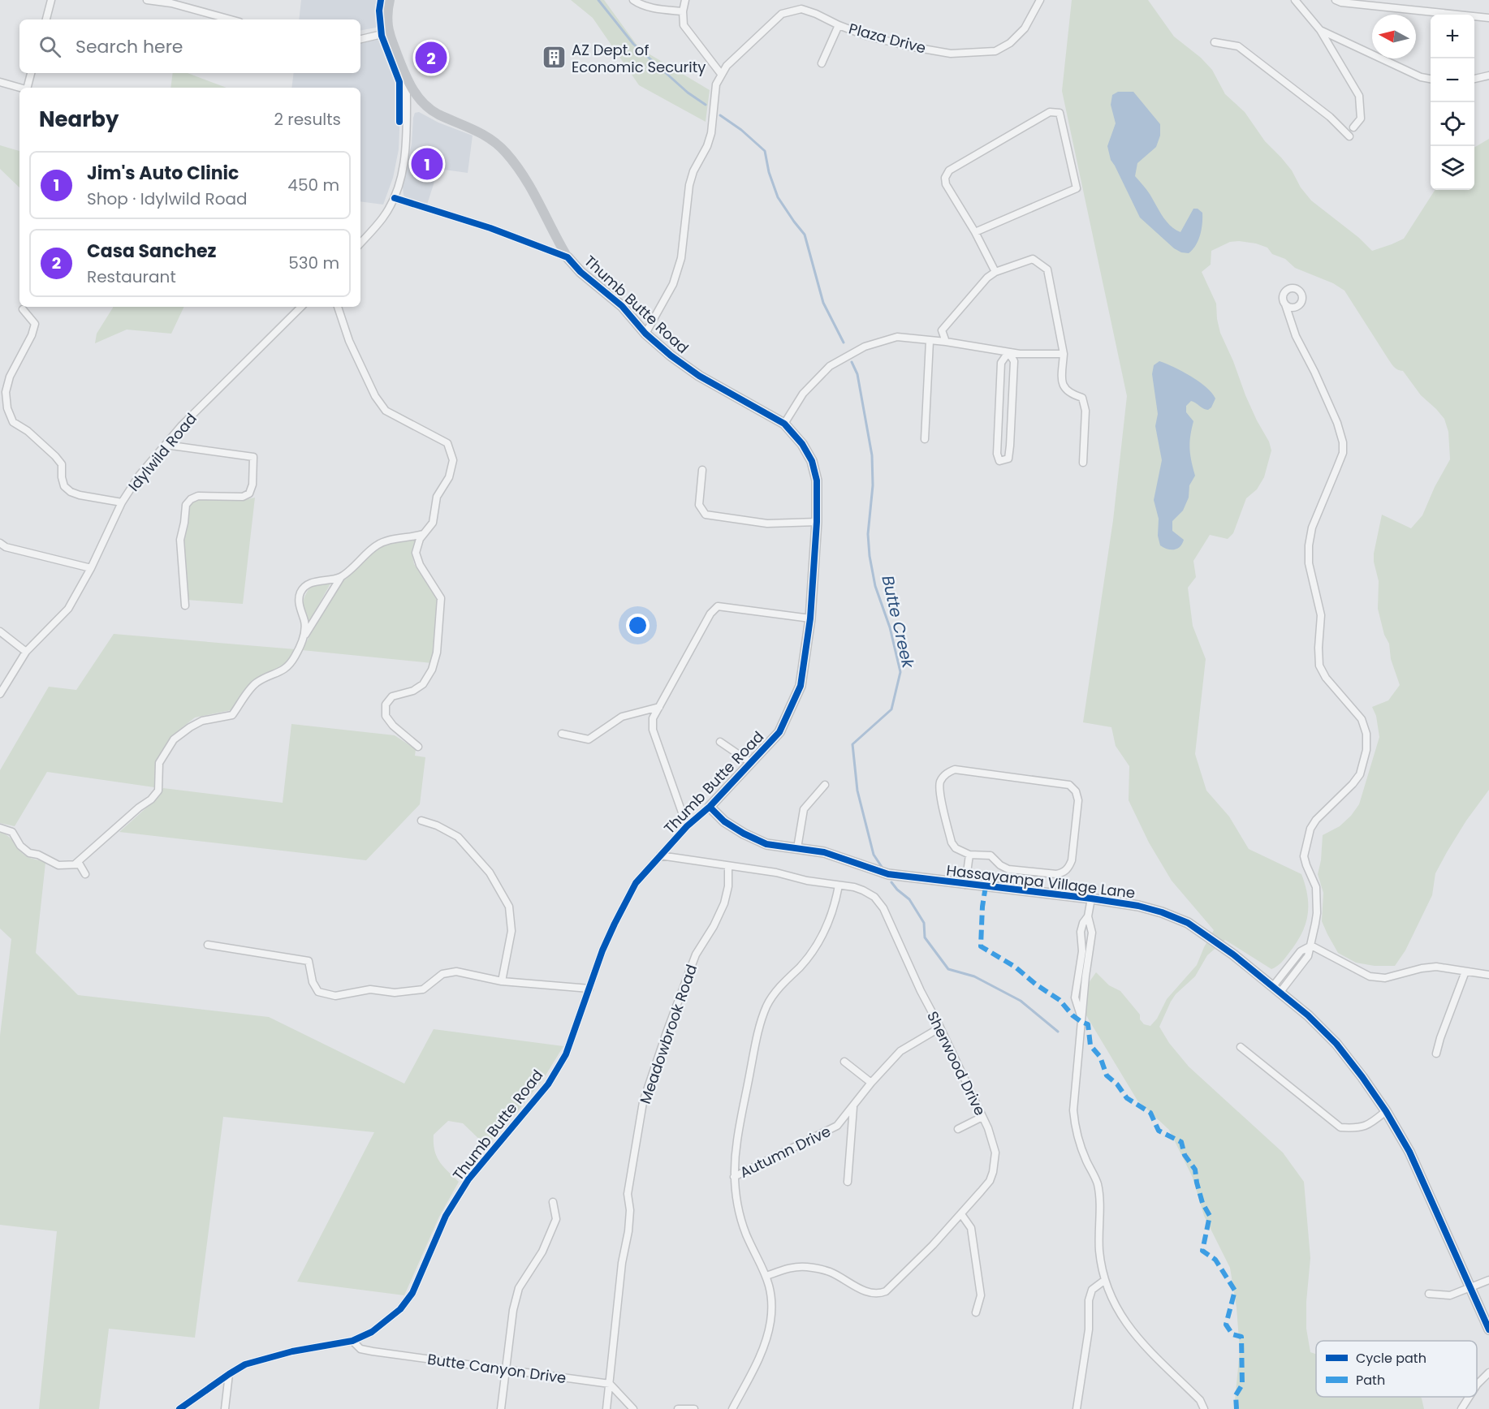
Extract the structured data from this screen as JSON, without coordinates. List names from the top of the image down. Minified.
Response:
{"streets":{"street":["Plaza Drive","Thumb Butte Road","Idylwild Road","Hassayampa Village Lane","Meadowbrook Road","Sherwood Drive","Autumn Drive","Butte Canyon Drive"]},"crossings":[["Plaza Drive","Thumb Butte Road"],["Thumb Butte Road","Hassayampa Village Lane"],["Thumb Butte Road","Sherwood Drive"],["Thumb Butte Road","Butte Canyon Drive"],["Meadowbrook Road","Sherwood Drive"],["Meadowbrook Road","Butte Canyon Drive"],["Sherwood Drive","Autumn Drive"]],"water":["Butte Creek"],"places":{"building":["AZ Dept. of Economic Security"]},"legend":["Cycle path","Path"],"north":"left","page":{"map_buttons":["+","−"],"search":"Search here","pins":["2","1"],"heading":["Nearby","2 results"],"list":[{"mark":"1","name":"Jim's Auto Clinic","note":"Shop · Idylwild Road","value":"450 m"},{"mark":"2","name":"Casa Sanchez","note":"Restaurant","value":"530 m"}]}}
